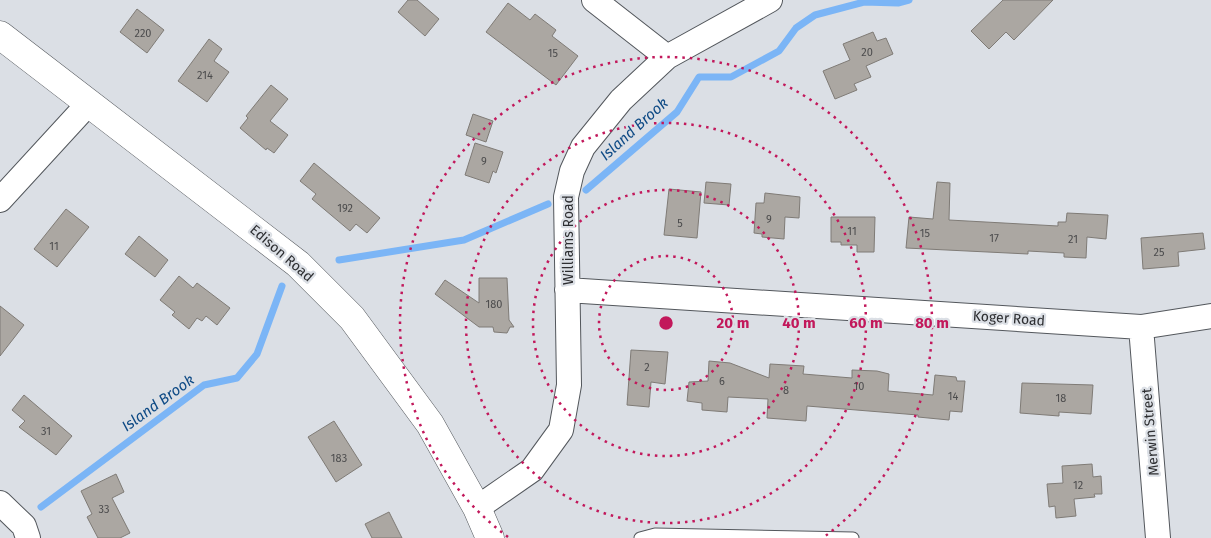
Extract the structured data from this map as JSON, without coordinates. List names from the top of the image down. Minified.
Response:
{"streets":{"street":["Williams Road","Edison Road","Koger Road","Merwin Street"]},"crossings":[["Williams Road","Edison Road"],["Williams Road","Koger Road"],["Koger Road","Merwin Street"]],"water":["Island Brook"],"house_numbers":["220","20","15","214","9","192","9","5","11","15","17","21","11","25","180","2","6","10","8","14","18","31","183","12","33"],"rings":["20 m","40 m","60 m","80 m"]}
